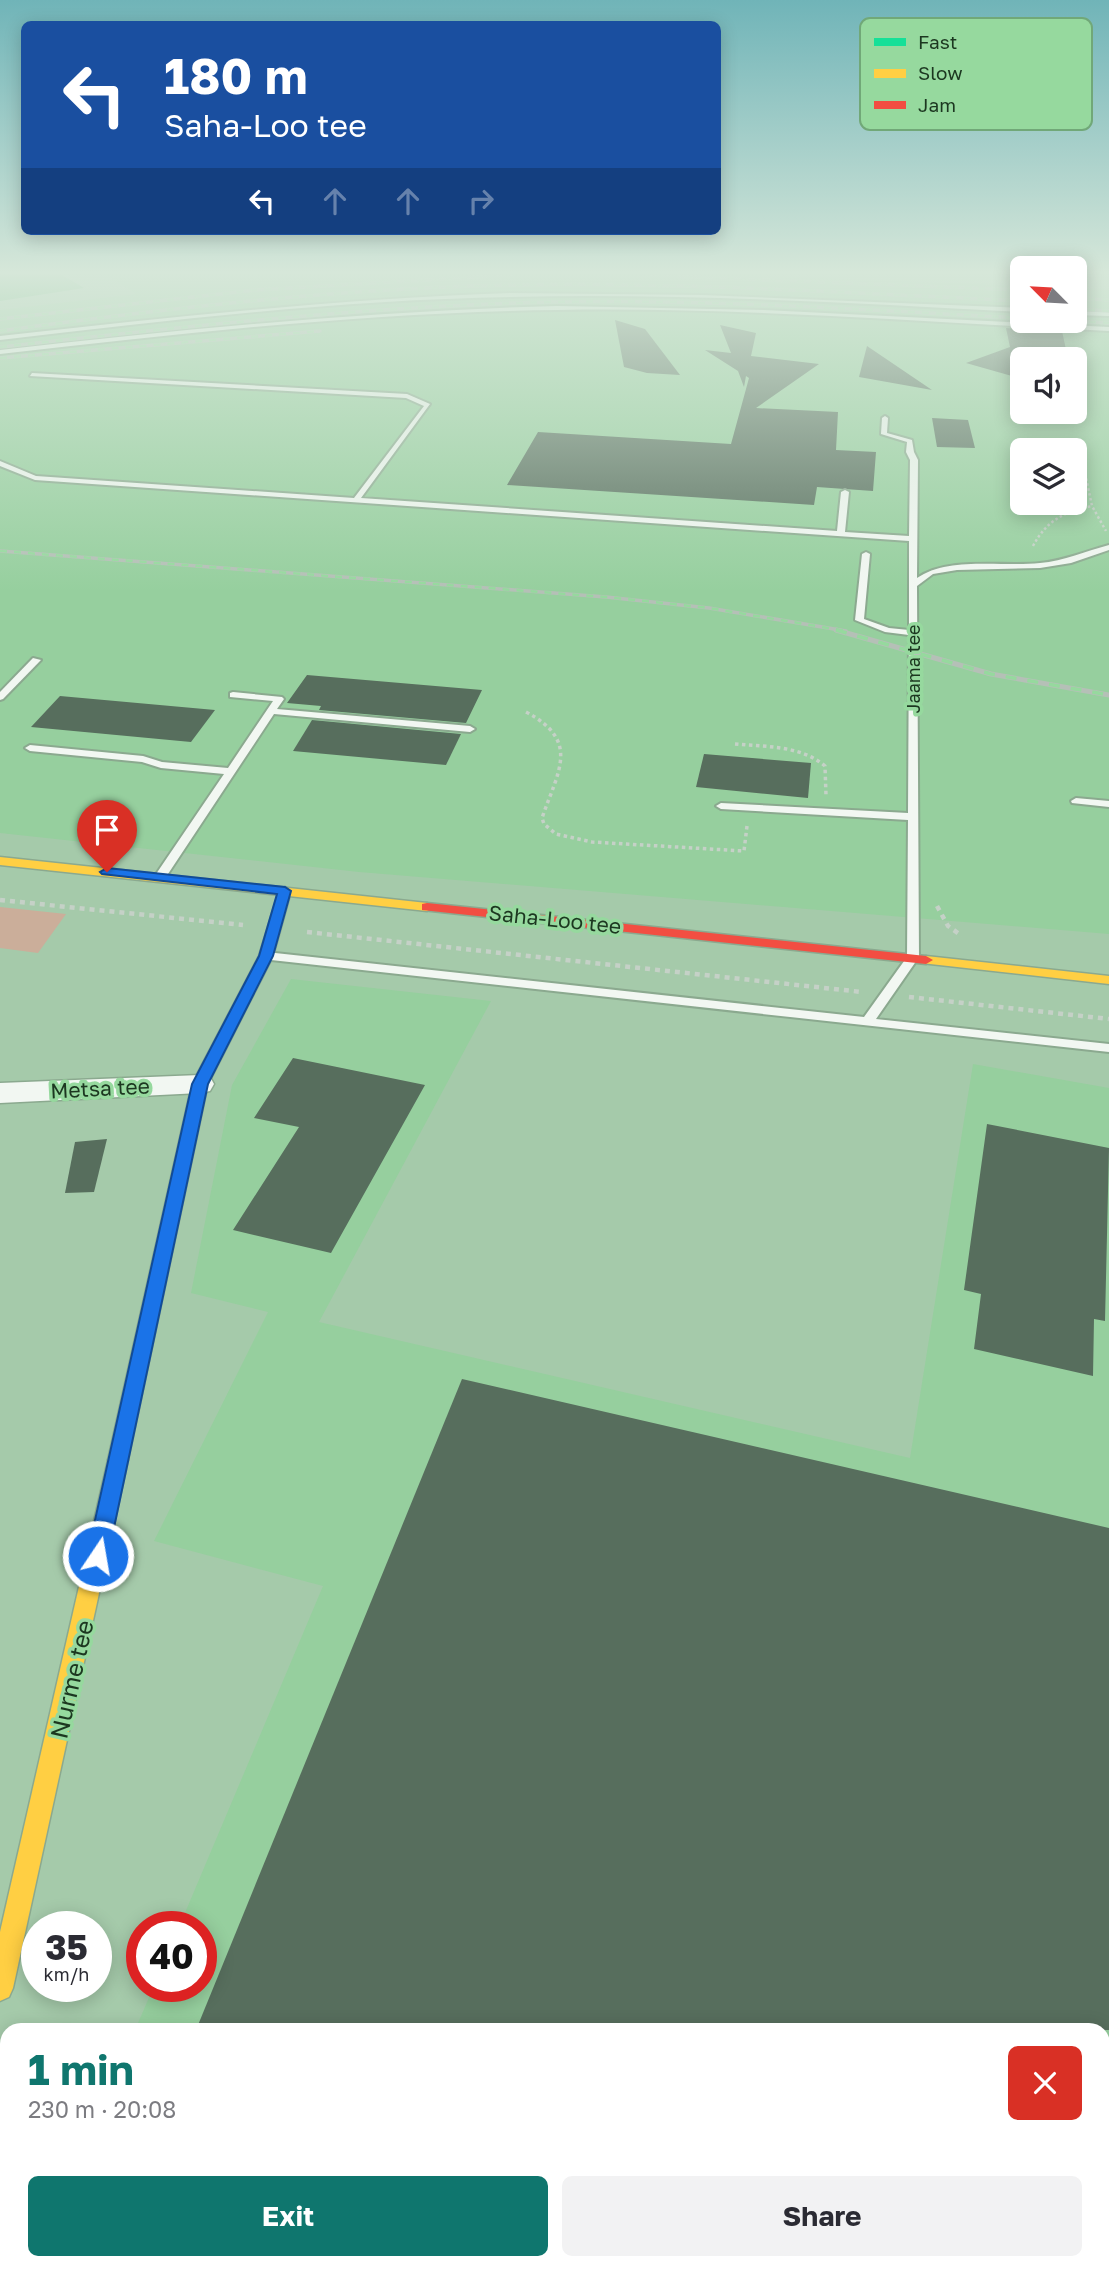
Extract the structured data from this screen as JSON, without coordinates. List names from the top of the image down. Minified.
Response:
{"streets":{"main road":["Saha-Loo tee","Nurme tee"],"street":["Metsa tee"],"lane":["Jaama tee"]},"crossings":[["Jaama tee","Saha-Loo tee"],["Saha-Loo tee","Nurme tee"],["Metsa tee","Nurme tee"]],"legend":["Fast","Slow","Jam"],"north":"top left","page":{"turn":["180 m","Saha-Loo tee"],"speed":"35 km/h","limit":"40","heading":["1 min","230 m · 20:08"],"buttons":["Exit","Share"]}}
